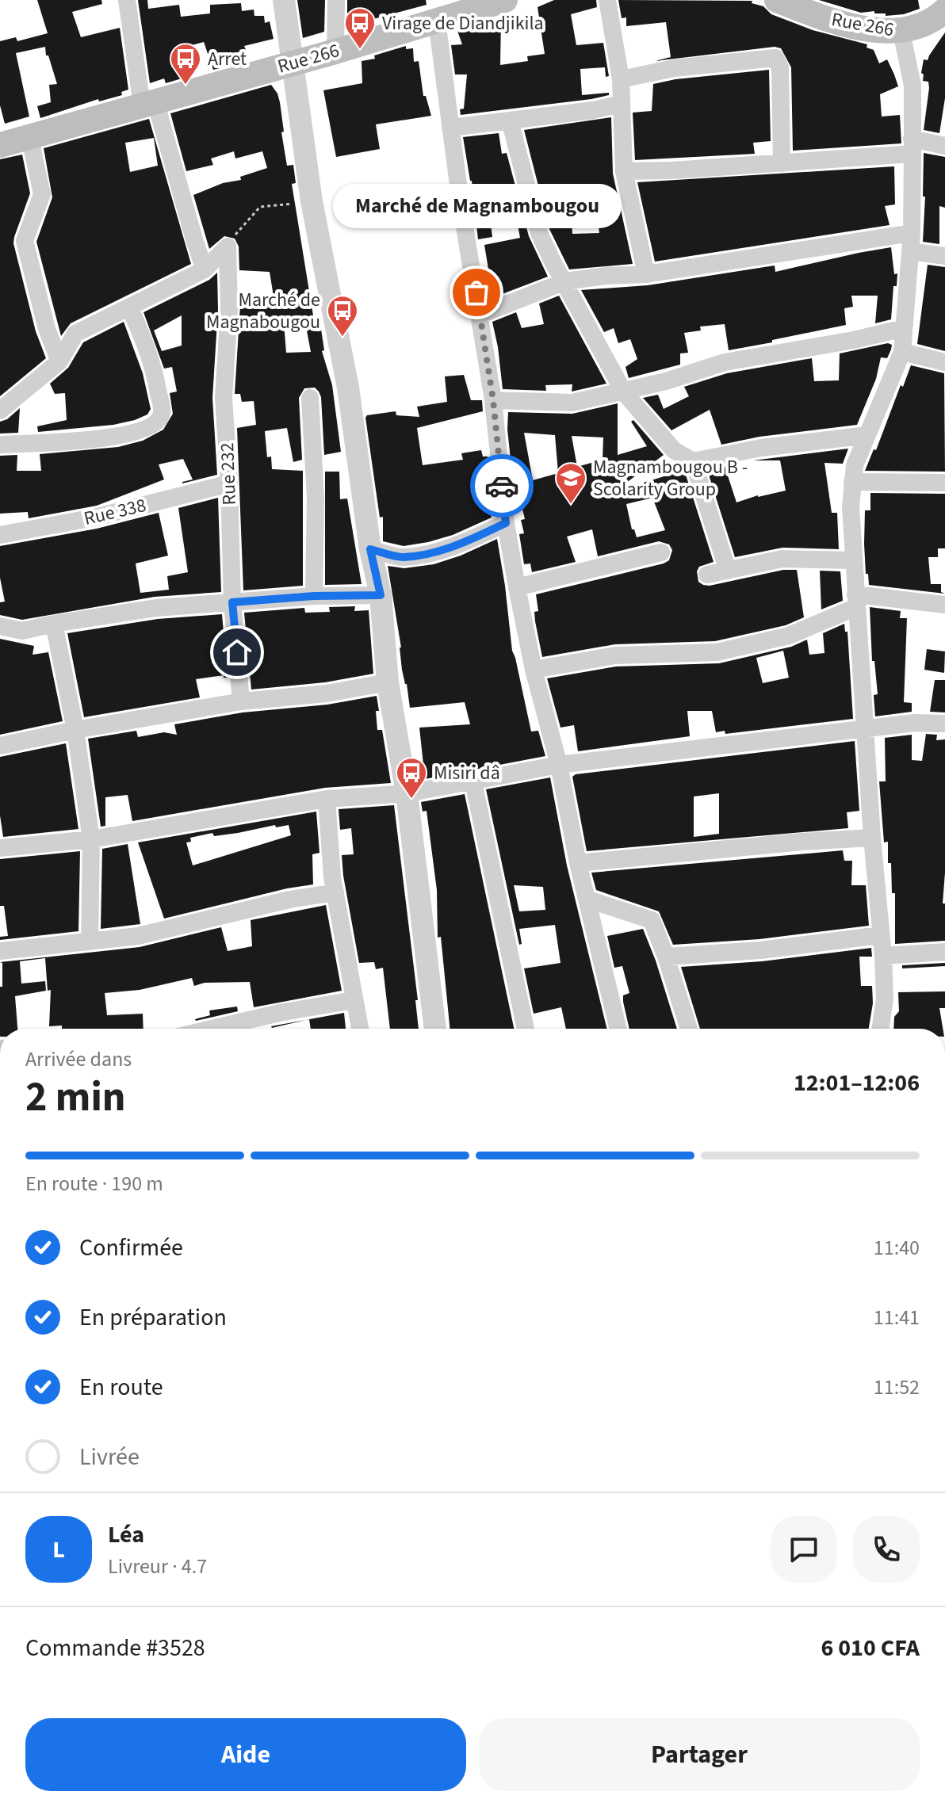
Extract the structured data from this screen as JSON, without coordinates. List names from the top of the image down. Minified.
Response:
{"streets":{"main road":["Rue 266"],"street":["Rue 232","Rue 338"]},"crossings":[["Rue 232","Rue 338"]],"places":{"bus stop":["Virage de Diandjikila","Arret","Marché de Magnabougou","Misiri dâ"],"other":["Marché de Magnambougou"],"school or university":["Magnambougou B - Scolarity Group"]},"page":{"bubble":"Marché de Magnambougou","heading":["2 min","Arrivée dans","12:01–12:06"],"panel":["Léa","Livreur · 4.7","Commande #3528","6 010 CFA"],"bar":"En route · 190 m","list":[["Confirmée","11:40"],["En préparation","11:41"],["En route","11:52"],"Livrée"],"round":"L","buttons":["Aide","Partager"]}}
